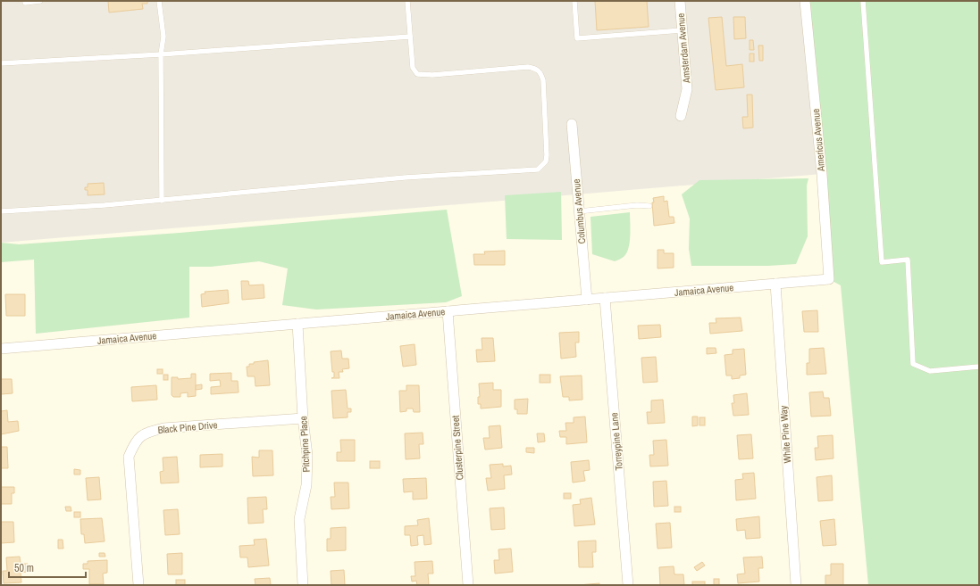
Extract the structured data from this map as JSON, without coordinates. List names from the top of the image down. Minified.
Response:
{"streets":{"street":["Amsterdam Avenue","Americus Avenue","Columbus Avenue","Jamaica Avenue","Black Pine Drive","White Pine Way","Torreypine Lane","Pitchpine Place","Clusterpine Street"]},"crossings":[["Americus Avenue","Jamaica Avenue"],["Columbus Avenue","Jamaica Avenue"],["Jamaica Avenue","White Pine Way"],["Jamaica Avenue","Torreypine Lane"],["Jamaica Avenue","Pitchpine Place"],["Jamaica Avenue","Clusterpine Street"],["Black Pine Drive","Pitchpine Place"]],"scale_bar":"50 m"}
